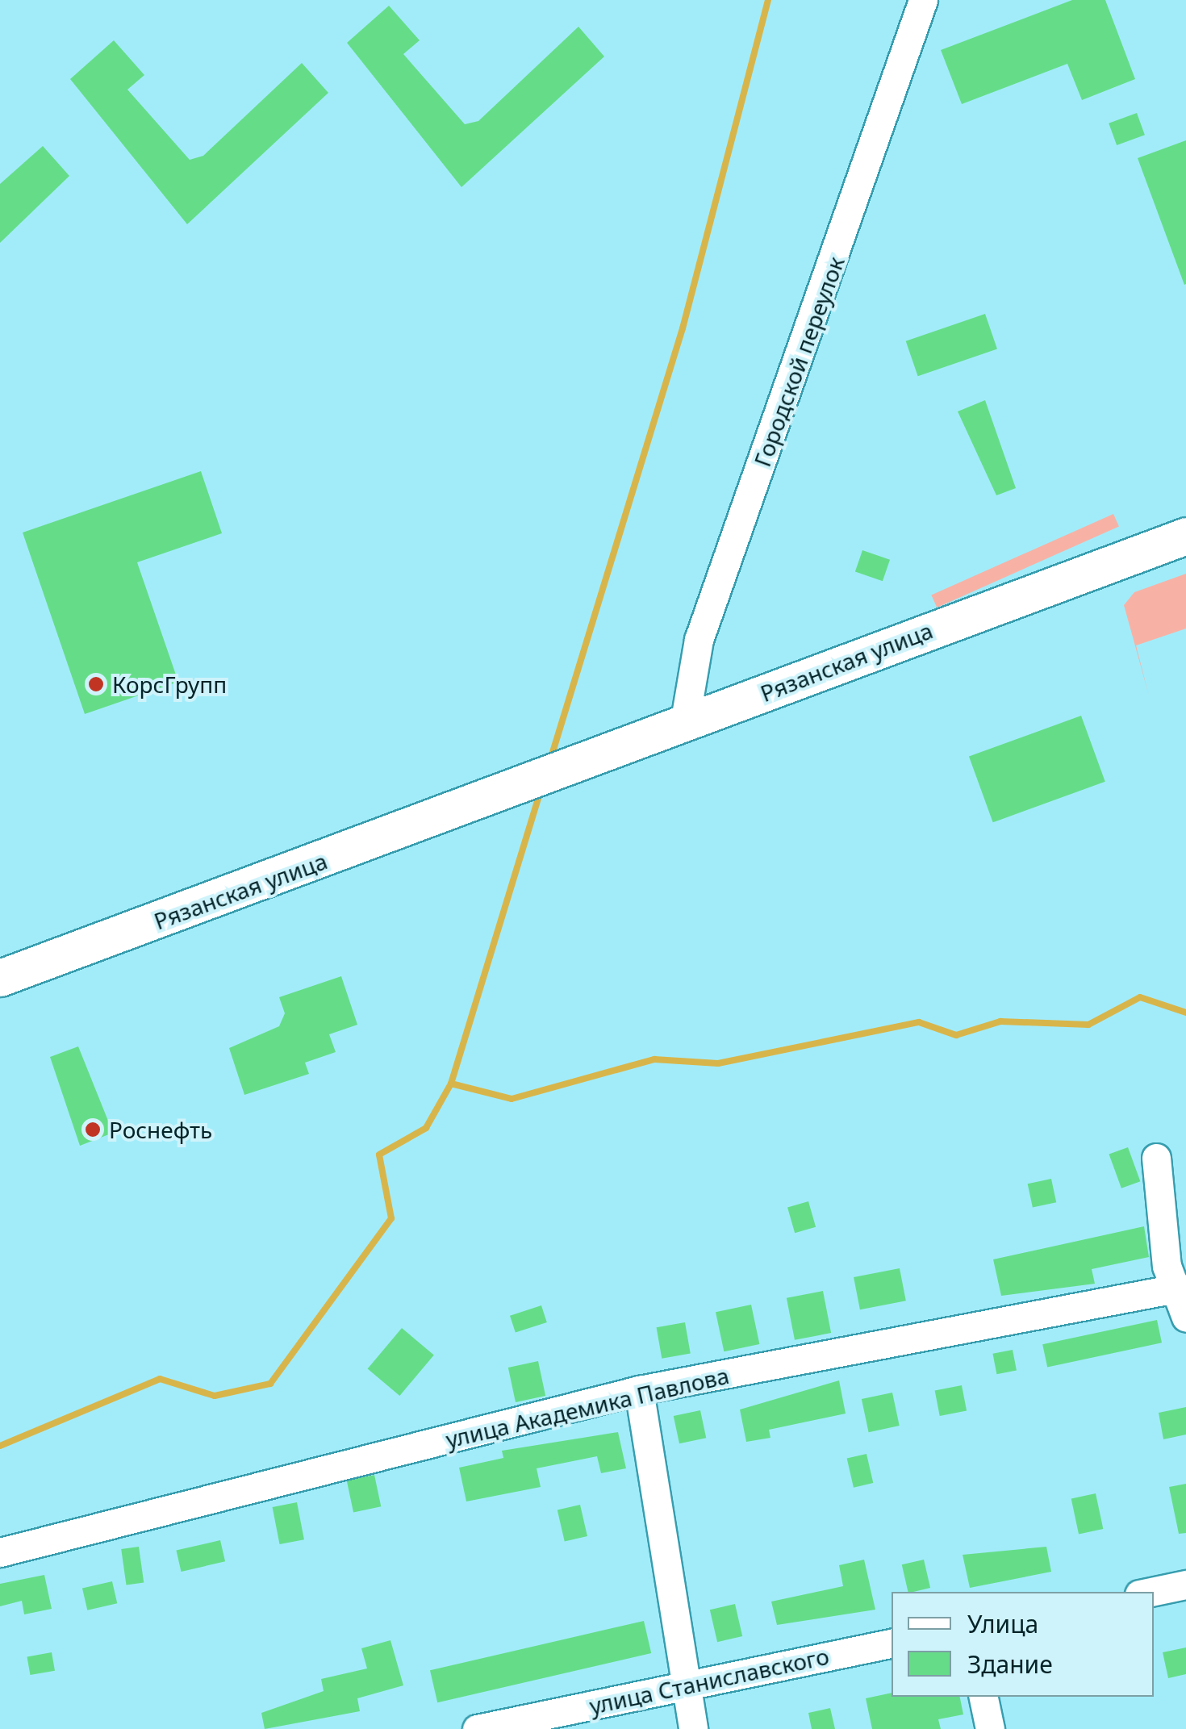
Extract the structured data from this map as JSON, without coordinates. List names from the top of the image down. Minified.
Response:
{"streets":{"main road":["Рязанская улица"],"street":["Городской переулок","улица Академика Павлова","улица Станиславского"]},"crossings":[["Городской переулок","Рязанская улица"]],"places":["КорсГрупп","Роснефть"],"legend":["Улица","Здание"]}
